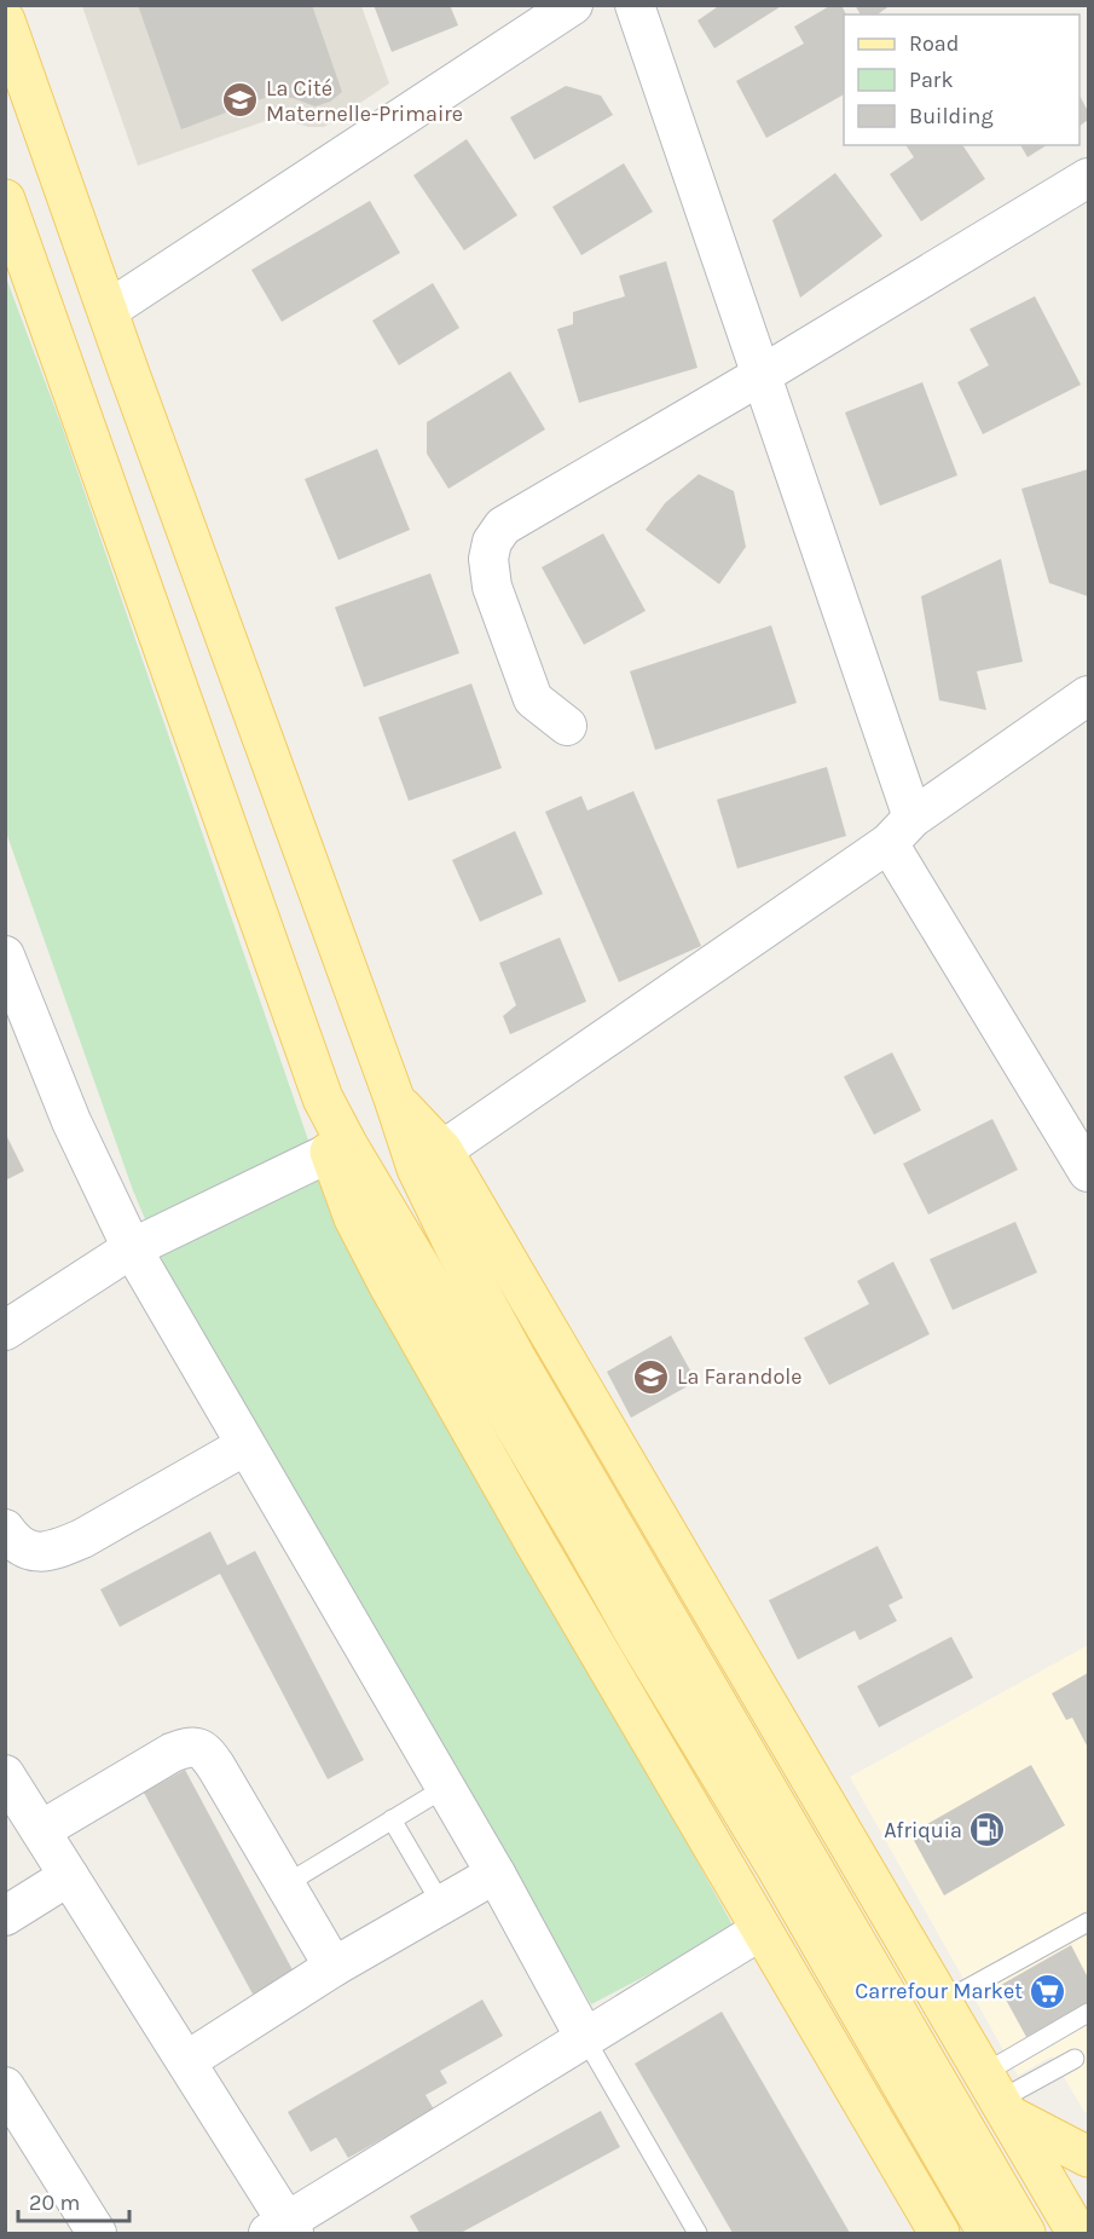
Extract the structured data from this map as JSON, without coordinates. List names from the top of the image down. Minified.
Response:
{"places":{"school or university":["La Cité Maternelle-Primaire","La Farandole"],"fuel station":["Afriquia"],"supermarket":["Carrefour Market"]},"legend":["Road","Park","Building"],"scale_bar":"20 m"}
